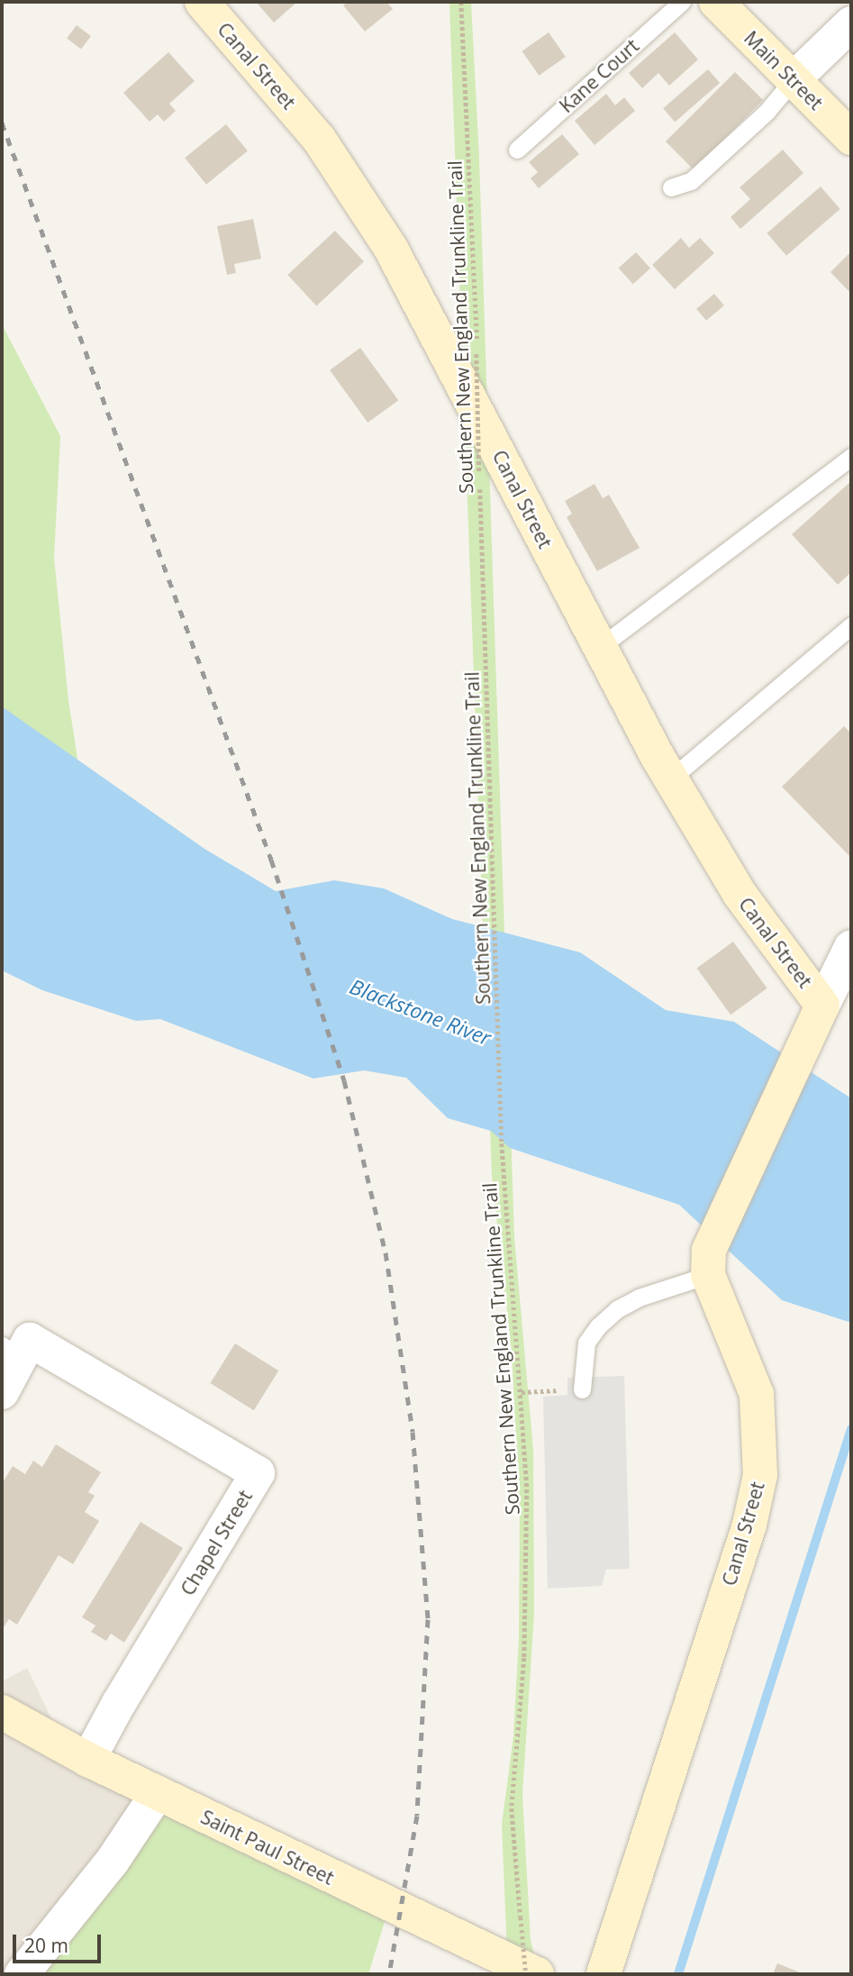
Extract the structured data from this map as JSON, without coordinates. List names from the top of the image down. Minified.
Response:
{"streets":{"street":["Canal Street","Main Street","Chapel Street","Saint Paul Street"],"lane":["Kane Court"],"path":["Southern New England Trunkline Trail"]},"crossings":[["Chapel Street","Saint Paul Street"]],"water":["Blackstone River"],"scale_bar":"20 m"}
